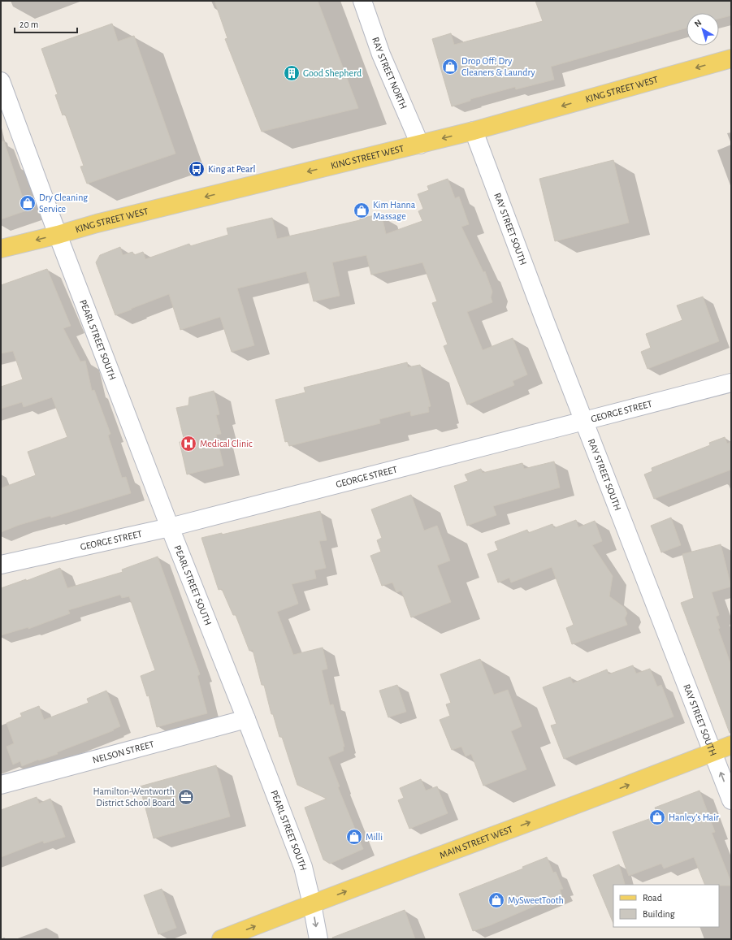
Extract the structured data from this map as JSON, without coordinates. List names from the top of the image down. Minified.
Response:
{"streets":{"main road":["KING STREET WEST","MAIN STREET WEST"],"street":["RAY STREET NORTH","RAY STREET SOUTH","PEARL STREET SOUTH","GEORGE STREET","NELSON STREET"]},"crossings":[["RAY STREET NORTH","KING STREET WEST"],["KING STREET WEST","RAY STREET SOUTH"],["KING STREET WEST","PEARL STREET SOUTH"],["RAY STREET SOUTH","GEORGE STREET"],["RAY STREET SOUTH","MAIN STREET WEST"],["PEARL STREET SOUTH","GEORGE STREET"],["PEARL STREET SOUTH","NELSON STREET"],["PEARL STREET SOUTH","MAIN STREET WEST"]],"one_way":["KING STREET WEST","MAIN STREET WEST"],"places":{"shop":["Drop Off! Dry Cleaners & Laundry","Dry Cleaning Service","Kim Hanna Massage","Hanley’s Hair","Milli","MySweetTooth"],"building":["Good Shepherd"],"bus stop":["King at Pearl"],"hospital":["Medical Clinic"],"office":["Hamilton-Wentworth District School Board"]},"legend":["Road","Building"],"scale_bar":"20 m","north":"top left"}
